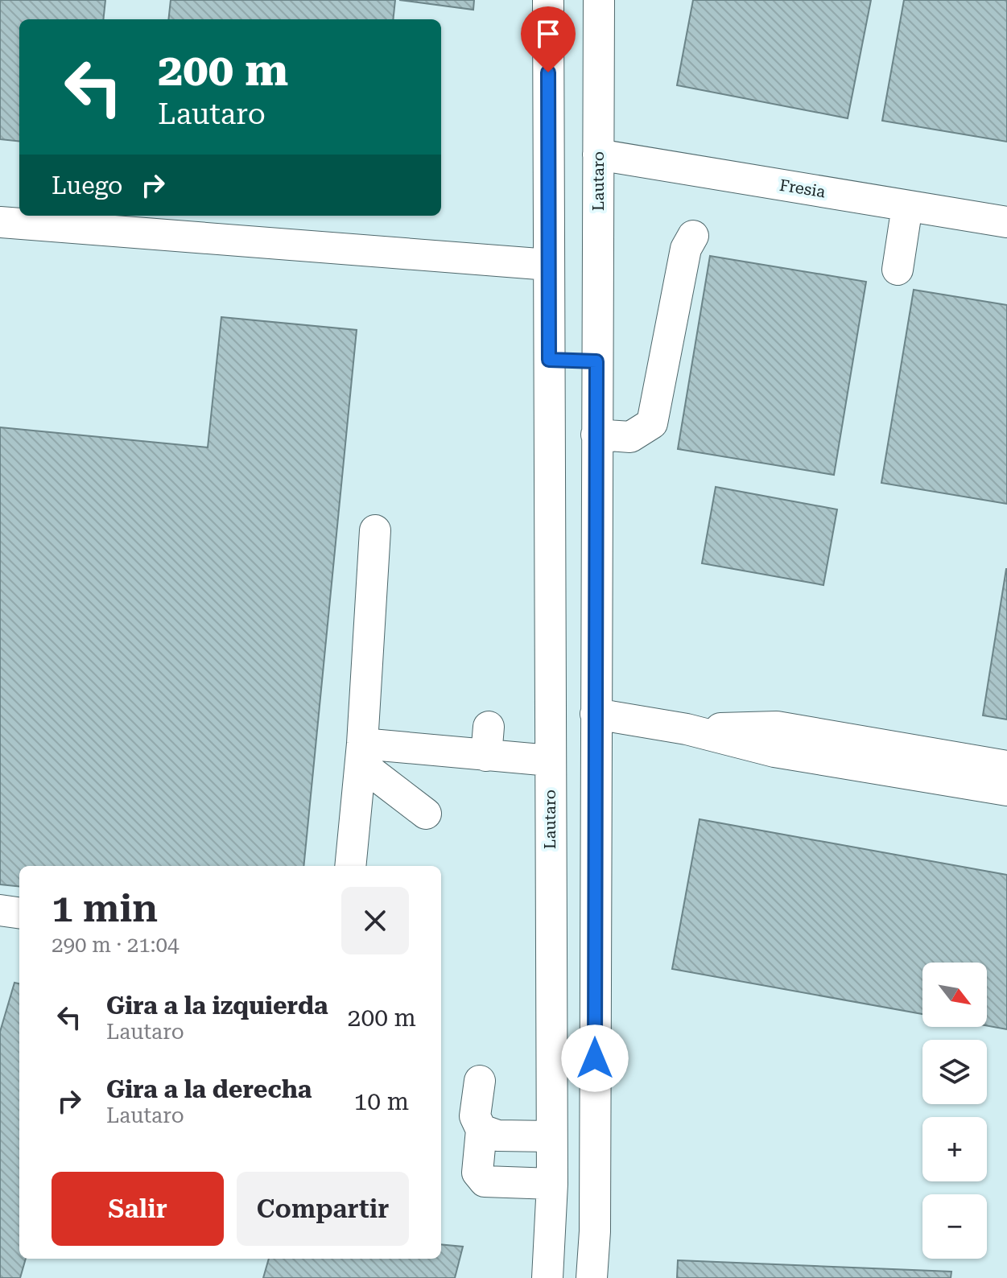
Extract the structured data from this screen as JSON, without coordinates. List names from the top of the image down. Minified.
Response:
{"streets":{"street":["Lautaro","Fresia"]},"crossings":[["Lautaro","Fresia"]],"north":"bottom right","page":{"turn":["200 m","Lautaro"],"then":"Luego","heading":["1 min","290 m · 21:04"],"map_buttons":["+","−"],"list":[{"name":"Gira a la izquierda","note":"Lautaro","value":"200 m"},{"name":"Gira a la derecha","note":"Lautaro","value":"10 m"}],"buttons":["Salir","Compartir"]}}
